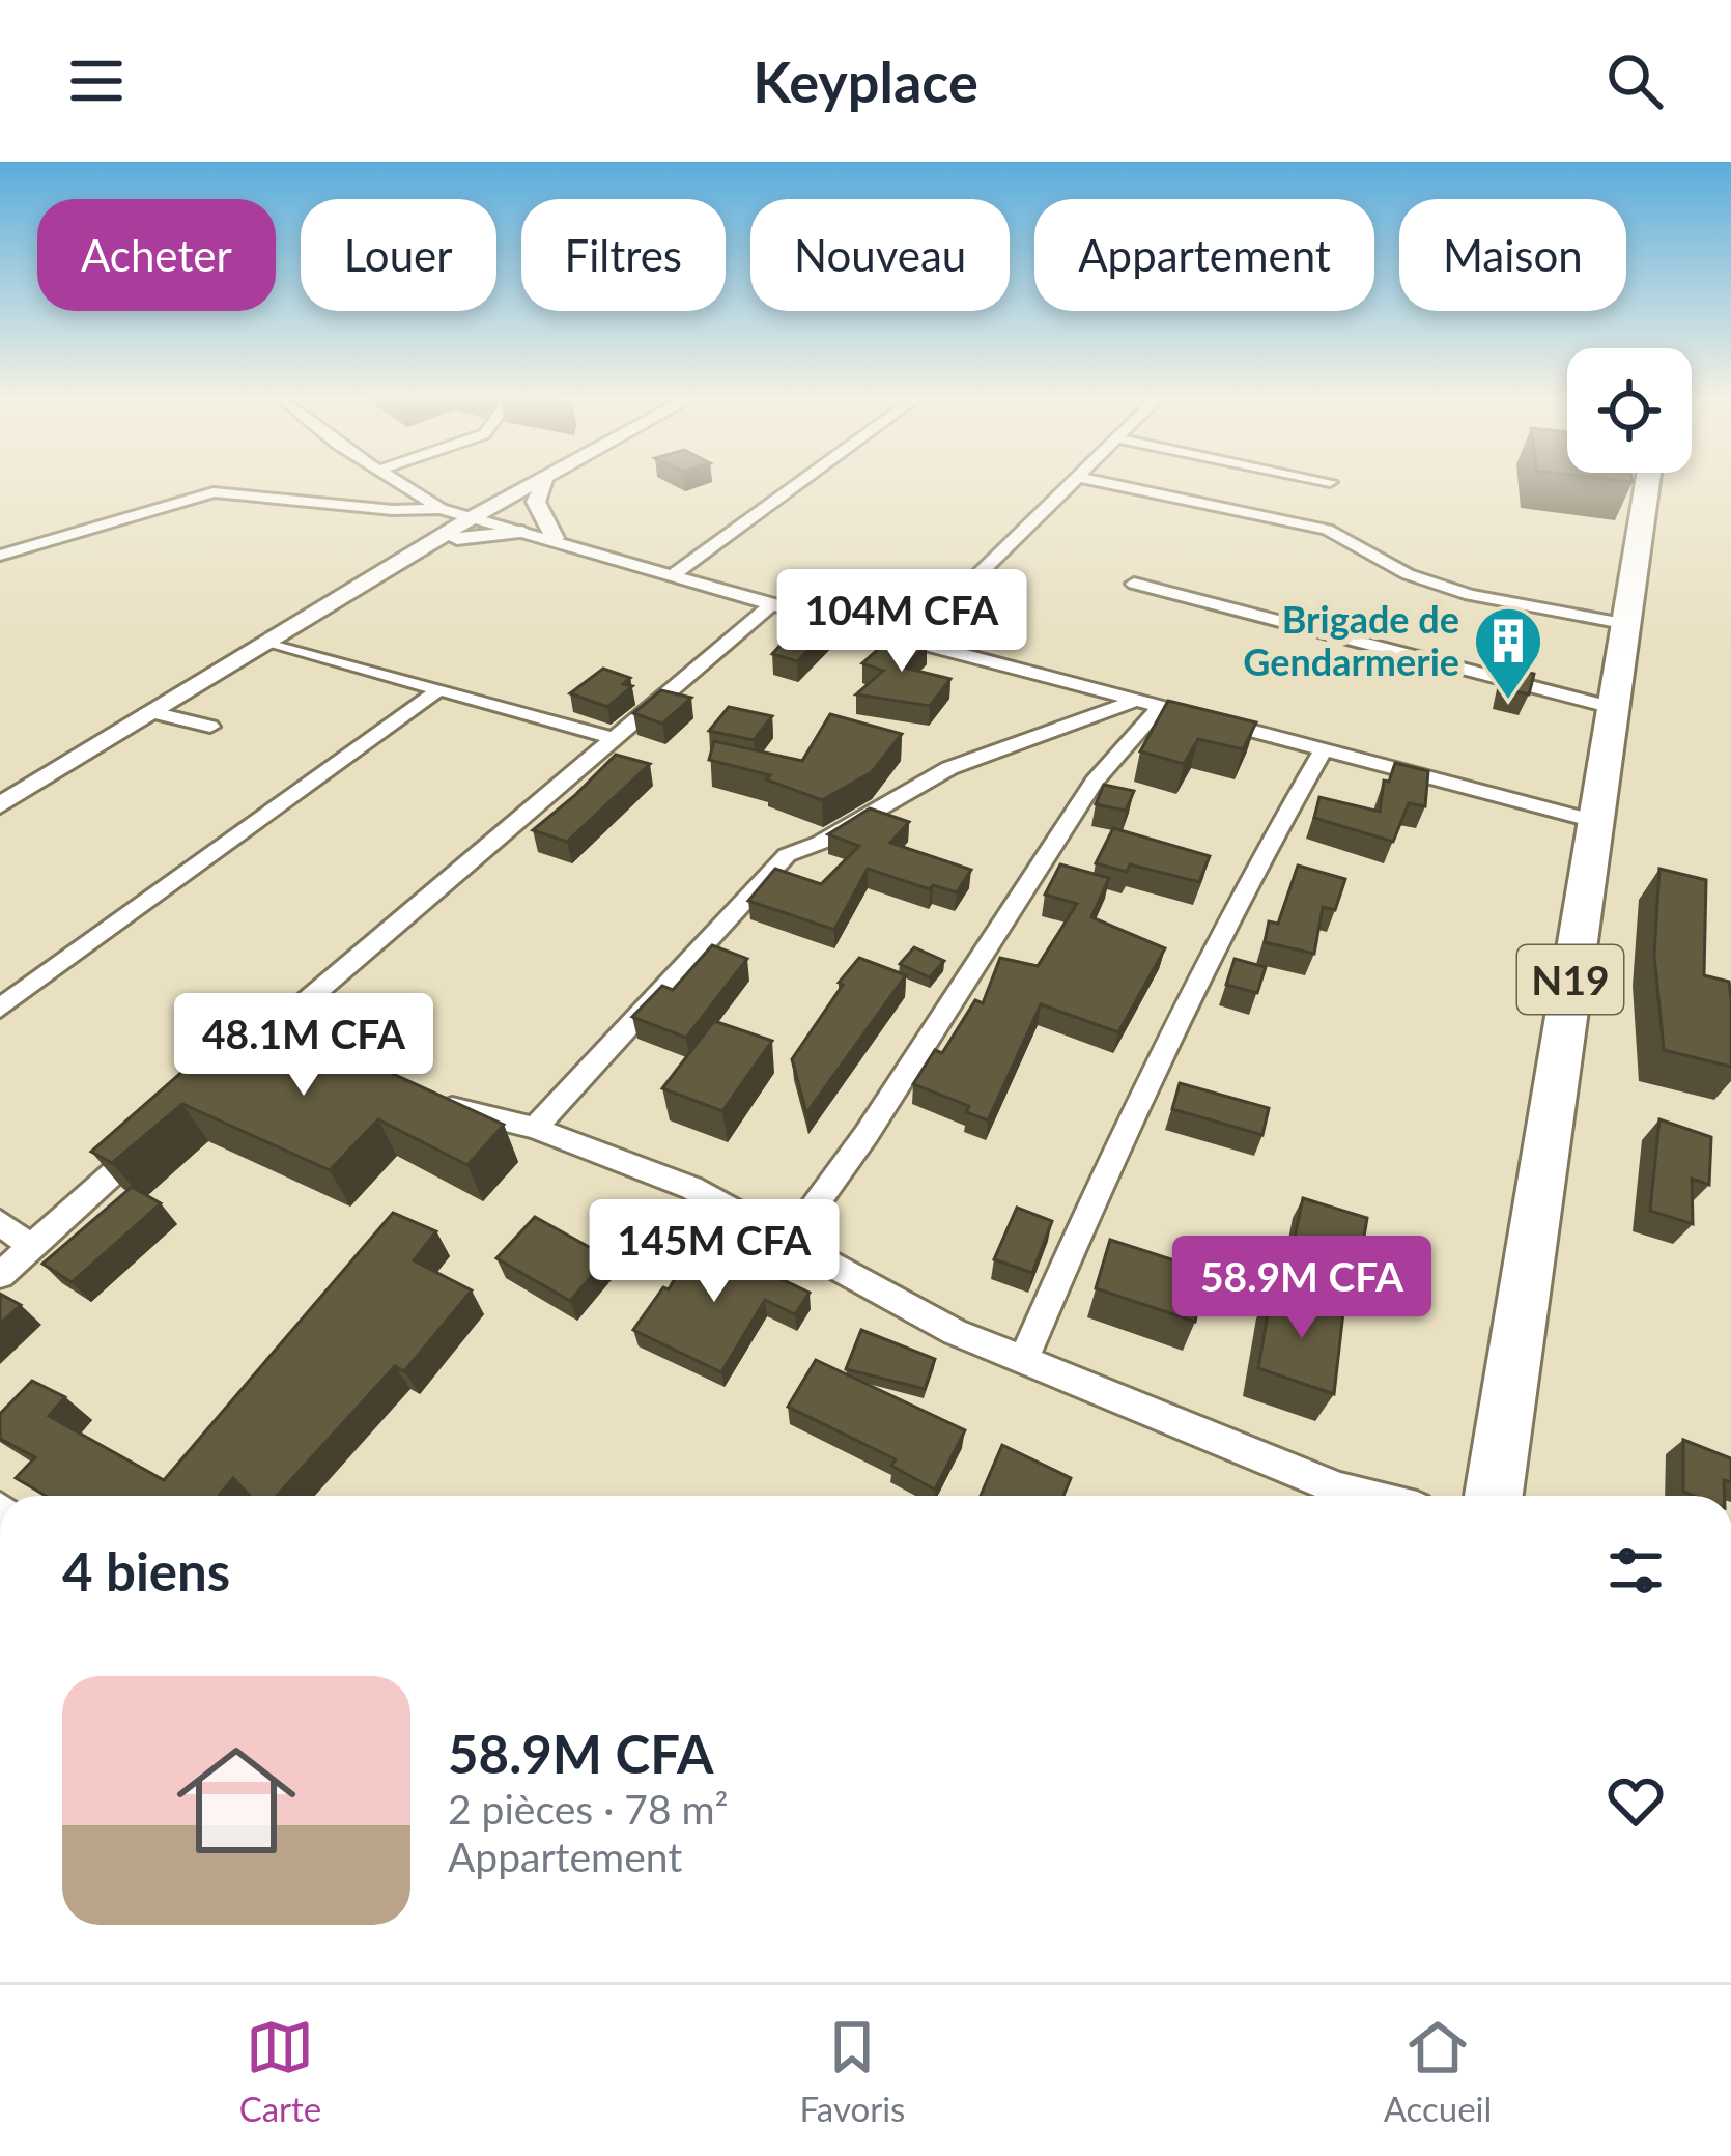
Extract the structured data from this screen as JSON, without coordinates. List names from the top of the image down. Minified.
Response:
{"streets":{"highway":["N19"]},"places":{"building":["Brigade de Gendarmerie"]},"page":{"header":"Keyplace","chip":["Acheter","Louer","Filtres","Nouveau","Appartement","Maison"],"price":["104M CFA","48.1M CFA","145M CFA","58.9M CFA"],"heading":"4 biens","list":[{"name":"58.9M CFA","note":"2 pièces · 78 m² · Appartement"}],"tabs":["Carte","Favoris","Accueil"]}}
